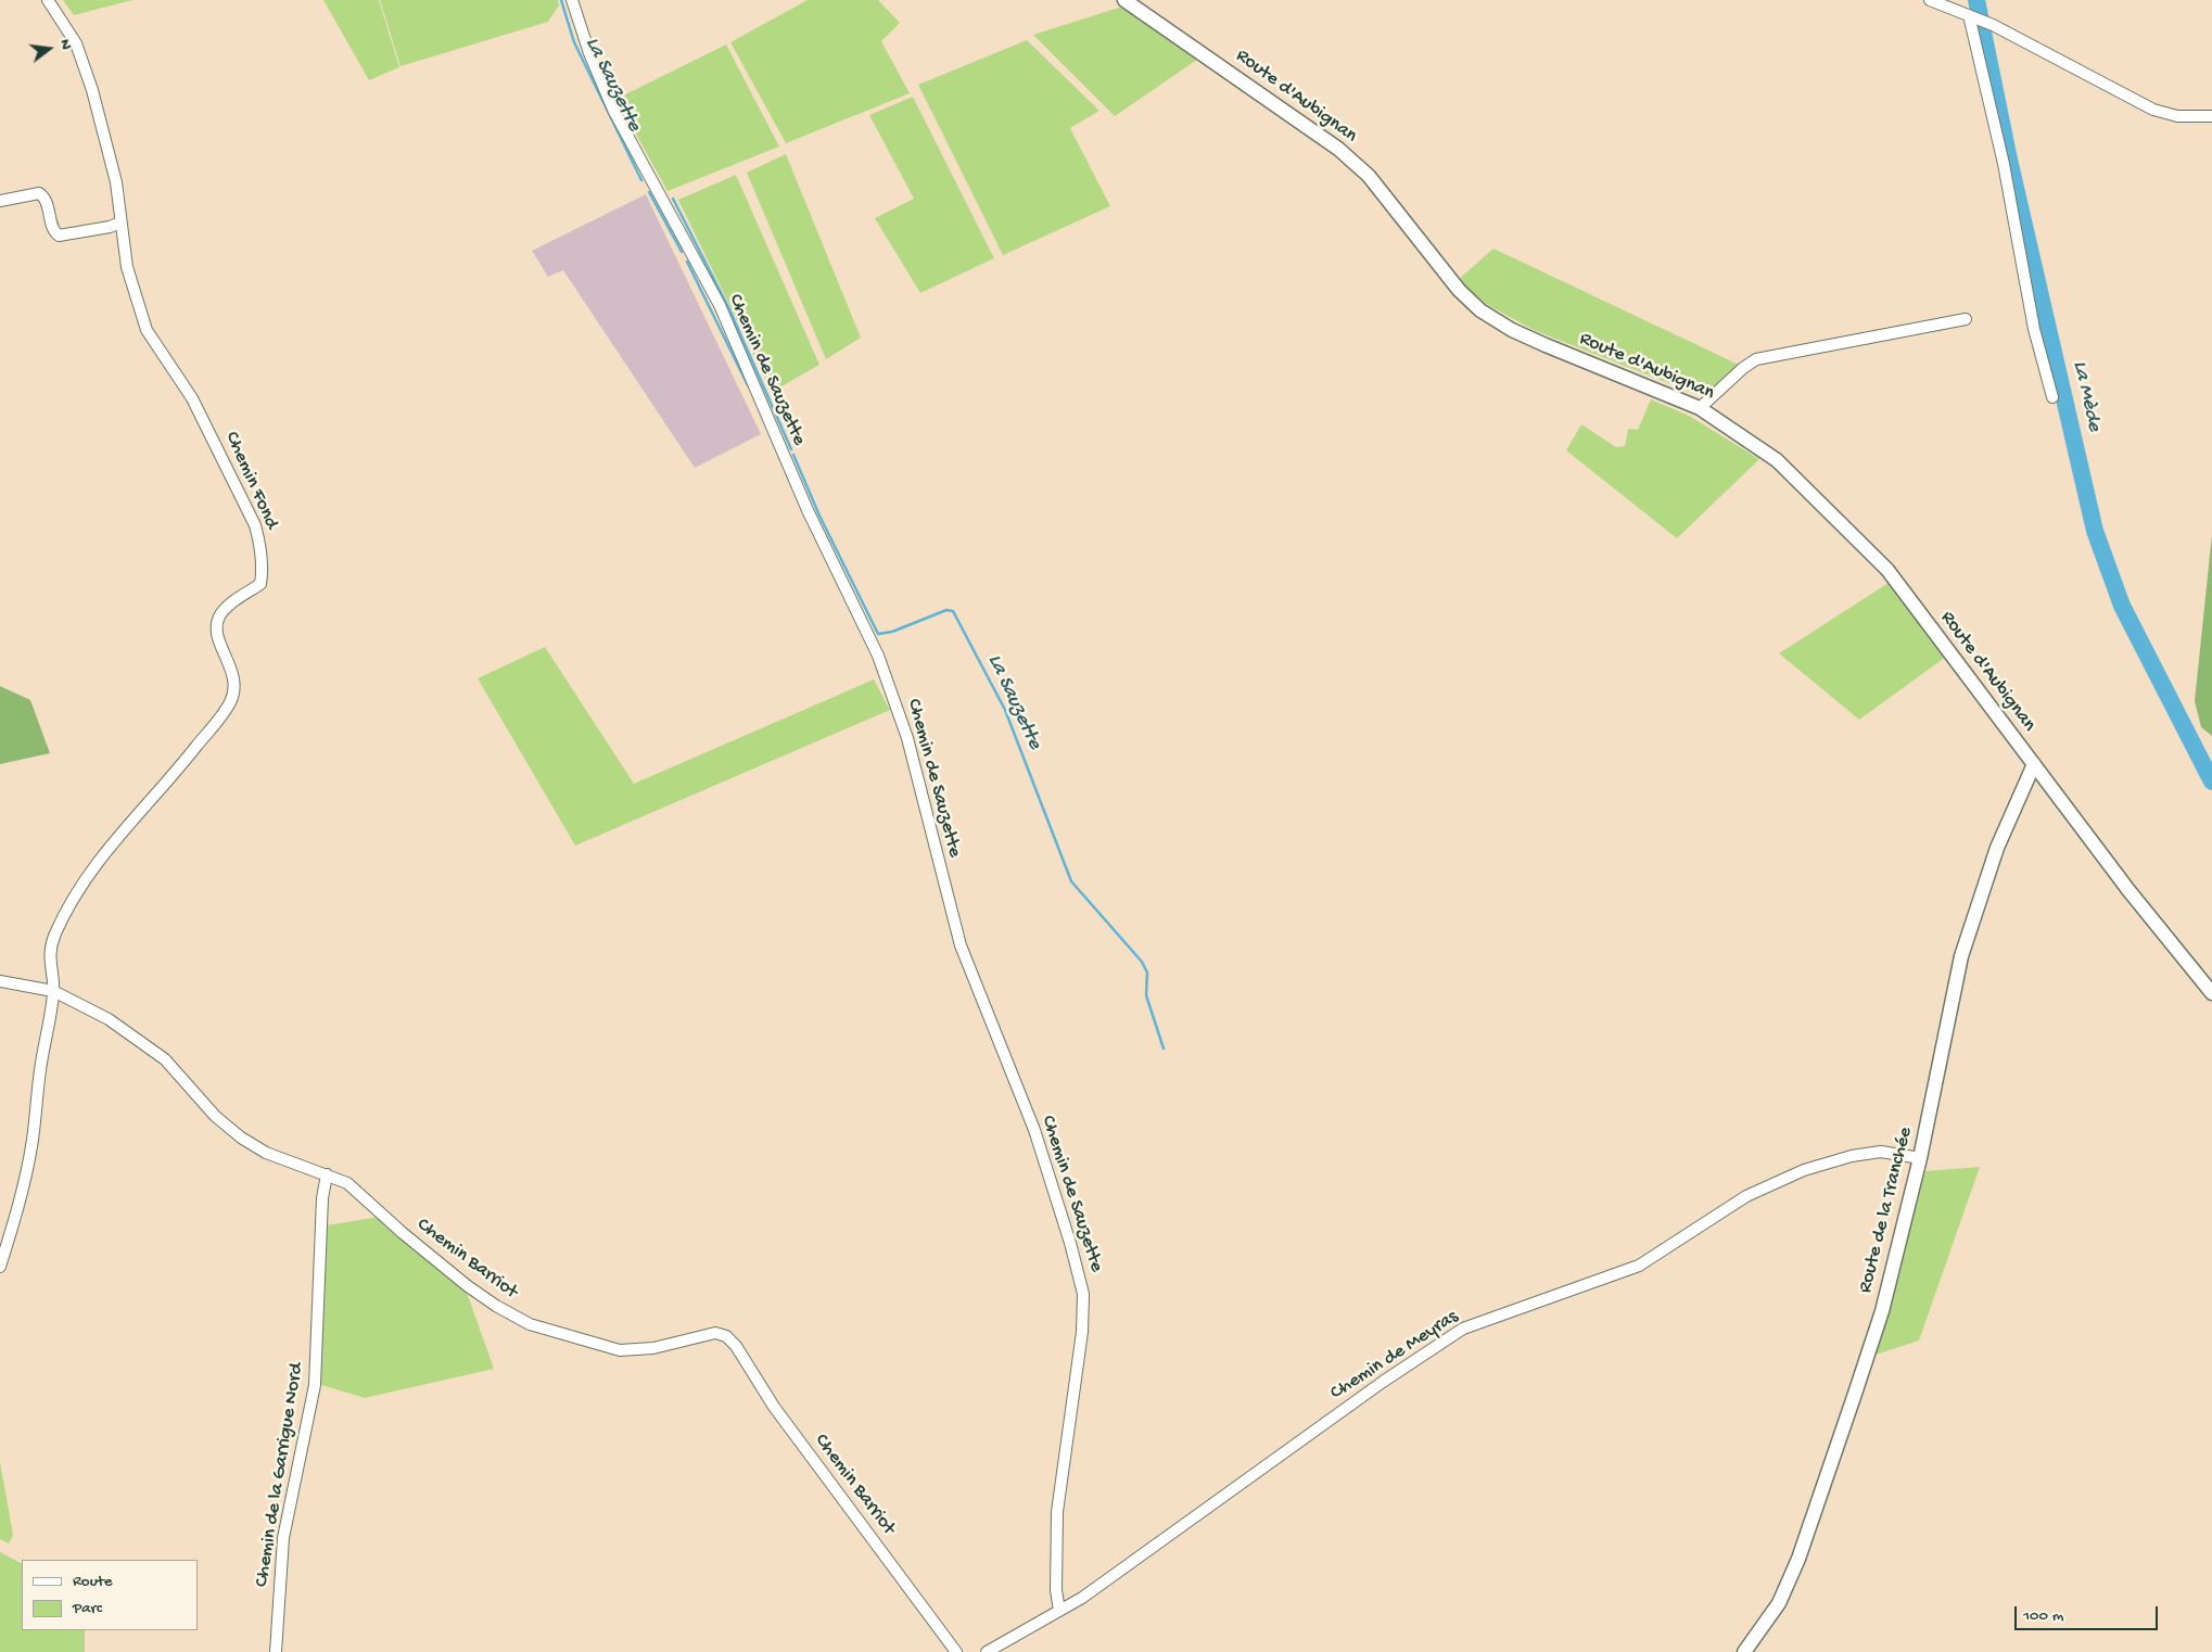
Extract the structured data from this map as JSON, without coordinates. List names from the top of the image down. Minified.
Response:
{"streets":{"street":["Route d'Aubignan","Chemin de Sauzette","Chemin Fond","Route de la Tranchée","Chemin Barriot","Chemin de Meyras","Chemin de la Garrigue Nord"]},"crossings":[["Route d'Aubignan","Route de la Tranchée"],["Chemin de Sauzette","Chemin de Meyras"],["Chemin Fond","Chemin Barriot"],["Route de la Tranchée","Chemin de Meyras"],["Chemin Barriot","Chemin de la Garrigue Nord"]],"water":["La Sauzette","La Mède"],"legend":["Route","Parc"],"scale_bar":"100 m","north":"right"}
